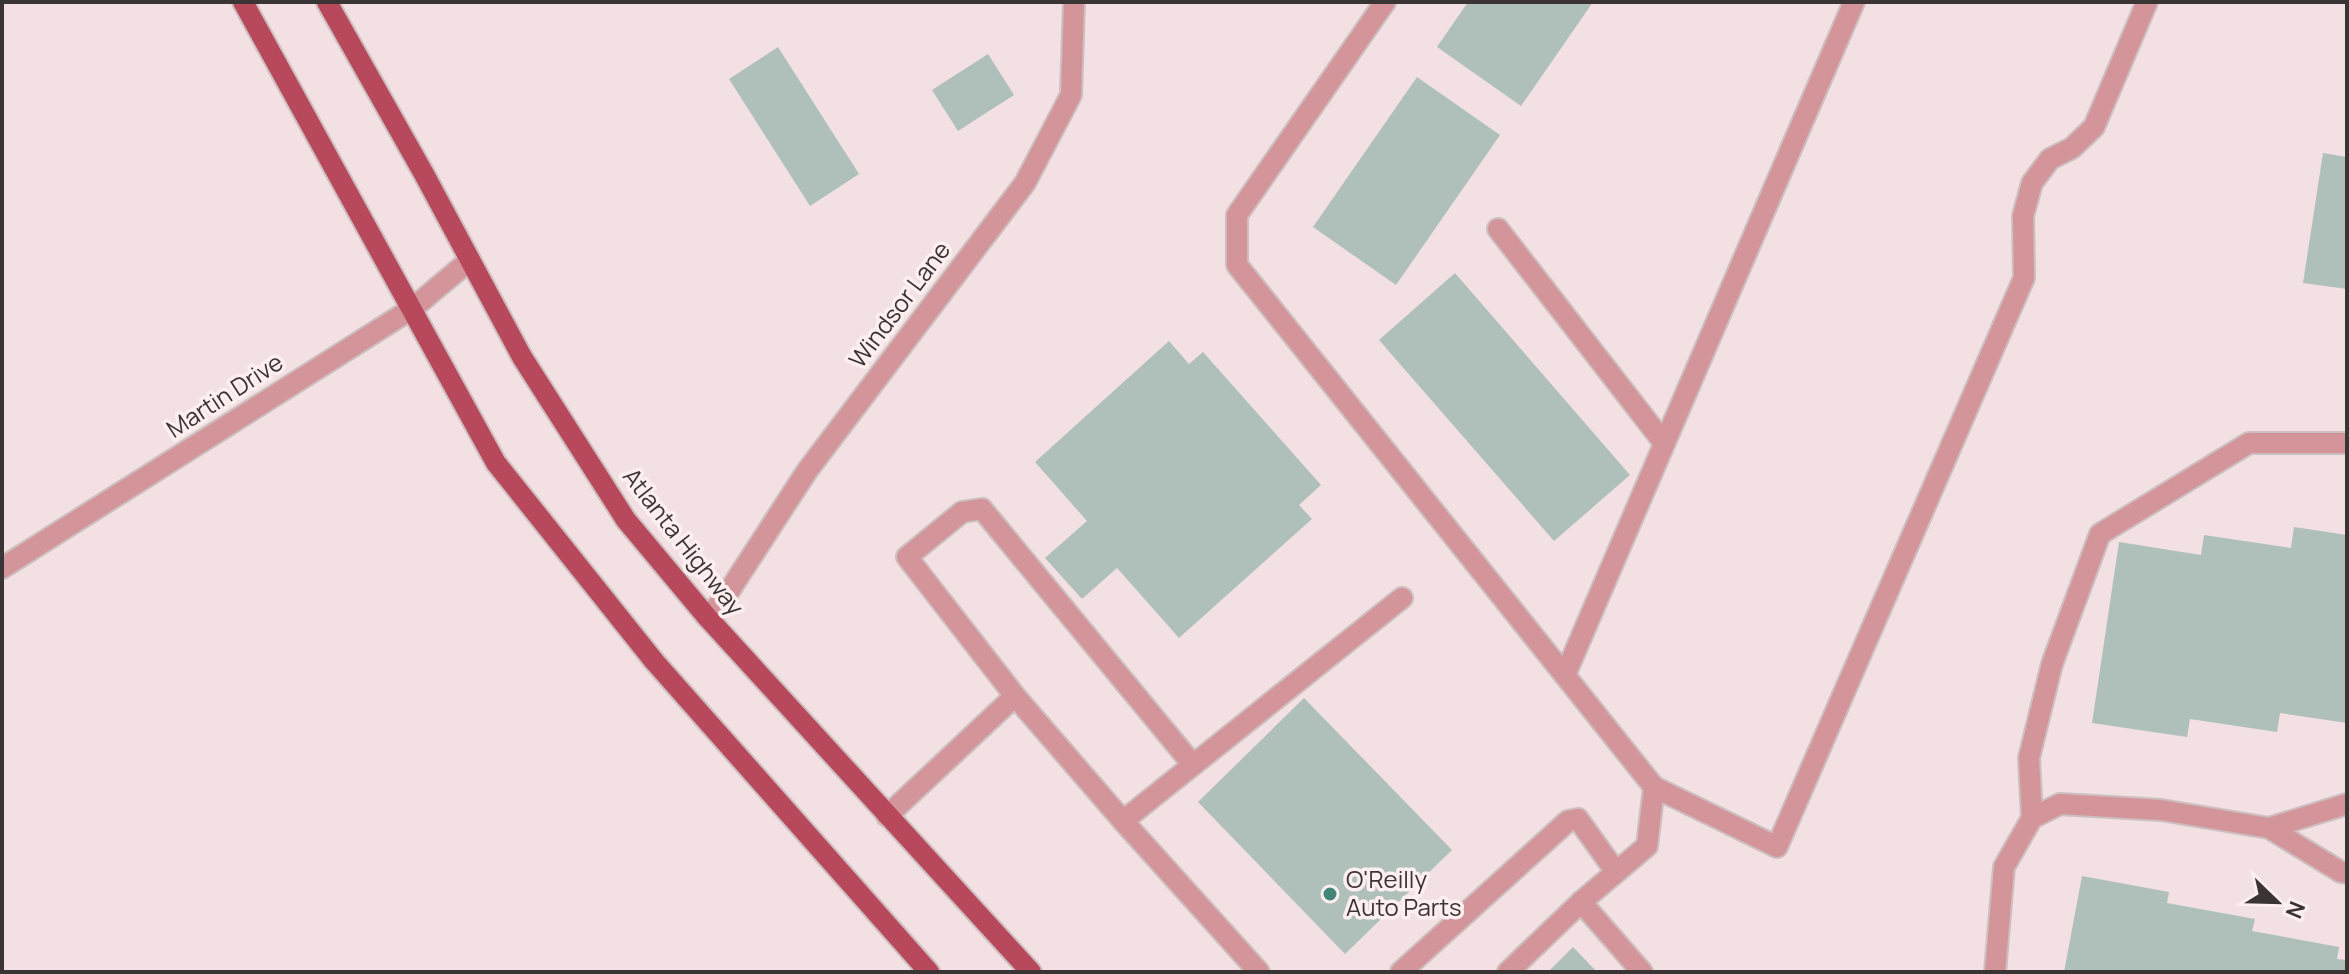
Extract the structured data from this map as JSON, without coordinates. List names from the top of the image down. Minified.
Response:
{"streets":{"main road":["Atlanta Highway"],"street":["Windsor Lane","Martin Drive"]},"crossings":[["Windsor Lane","Atlanta Highway"],["Martin Drive","Atlanta Highway"]],"places":["O'Reilly Auto Parts"],"north":"bottom right"}
